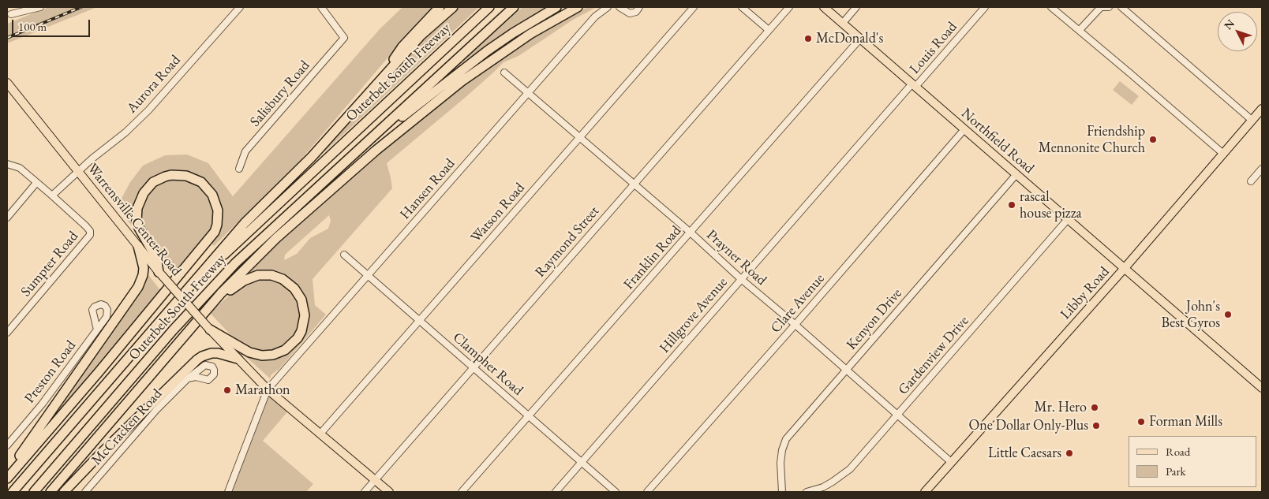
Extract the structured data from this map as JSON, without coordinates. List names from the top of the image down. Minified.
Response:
{"streets":{"highway":["Outerbelt South Freeway"],"main road":["Northfield Road","Warrensville Center Road","Libby Road"],"street":["Louis Road","Aurora Road","Salisbury Road","Hansen Road","Watson Road","Raymond Street","Franklin Road","Prayner Road","Sumpter Road","Clare Avenue","Hillgrove Avenue","Kenyon Drive","Gardenview Drive","Clampher Road","Preston Road","McCracken Road"]},"crossings":[["Louis Road","Northfield Road"],["Louis Road","Hillgrove Avenue"],["Aurora Road","Warrensville Center Road"],["Aurora Road","Sumpter Road"],["Northfield Road","Franklin Road"],["Northfield Road","Libby Road"],["Northfield Road","Clare Avenue"],["Northfield Road","Hillgrove Avenue"],["Northfield Road","Kenyon Drive"],["Northfield Road","Gardenview Drive"],["Hansen Road","Warrensville Center Road"],["Hansen Road","Prayner Road"],["Hansen Road","Clampher Road"],["Watson Road","Warrensville Center Road"],["Watson Road","Prayner Road"],["Watson Road","Clampher Road"],["Warrensville Center Road","Raymond Street"],["Raymond Street","Prayner Road"],["Raymond Street","Clampher Road"],["Franklin Road","Prayner Road"],["Franklin Road","Clampher Road"],["Prayner Road","Libby Road"],["Prayner Road","Clare Avenue"],["Prayner Road","Hillgrove Avenue"],["Prayner Road","Kenyon Drive"],["Prayner Road","Gardenview Drive"],["Hillgrove Avenue","Clampher Road"]],"places":["McDonald's","Friendship Mennonite Church","rascal house pizza","John's Best Gyros","Marathon","Mr. Hero","Forman Mills","One Dollar Only-Plus","Little Caesars"],"legend":["Road","Park"],"scale_bar":"100 m","north":"top left"}
